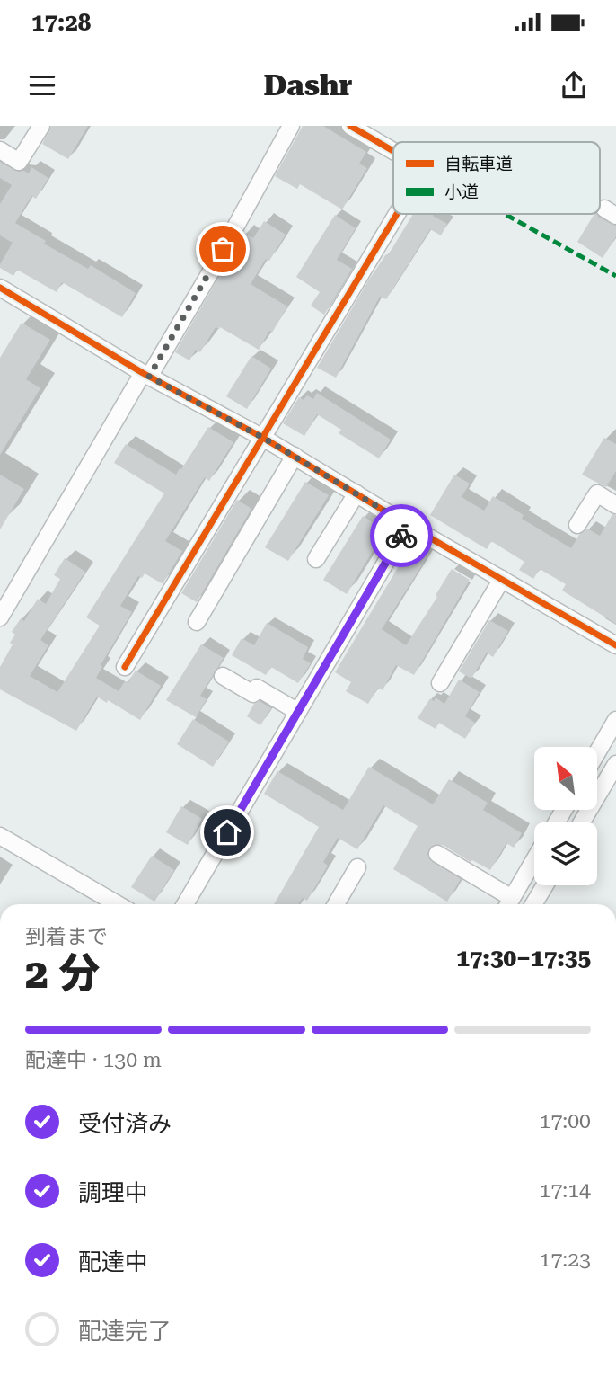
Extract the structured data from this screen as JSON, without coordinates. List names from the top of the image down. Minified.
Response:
{"legend":["自転車道","小道"],"north":"top left","page":{"status":"17:28","header":"Dashr","heading":["2 分","到着まで","17:30–17:35"],"bar":"配達中 · 130 m","list":[["受付済み","17:00"],["調理中","17:14"],["配達中","17:23"],"配達完了"]}}
